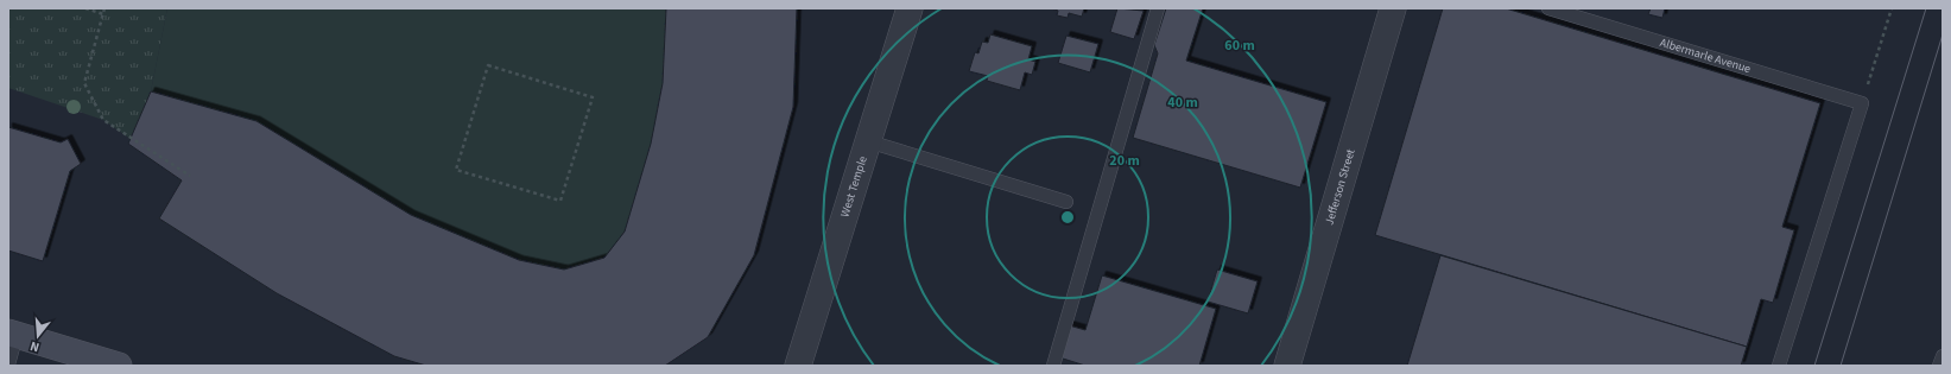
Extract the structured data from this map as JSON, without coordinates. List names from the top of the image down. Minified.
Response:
{"streets":{"street":["West Temple","Jefferson Street"],"lane":["Albermarle Avenue"]},"north":"bottom","rings":["60 m","40 m","20 m"]}
